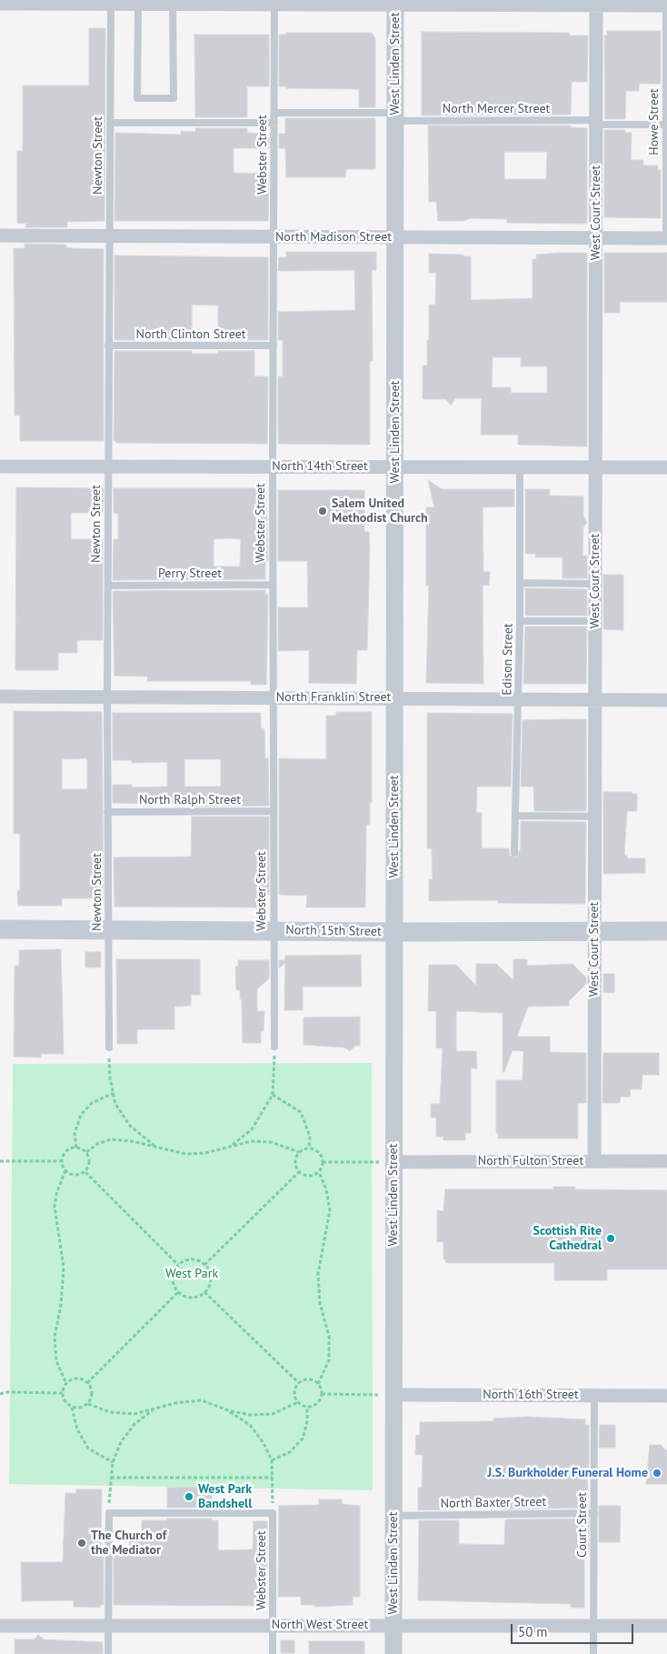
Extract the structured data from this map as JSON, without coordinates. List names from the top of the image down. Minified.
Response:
{"streets":{"main road":["North 15th Street"],"street":["West Linden Street","West Court Street","North Madison Street","North 14th Street","North Franklin Street","North Fulton Street","North 16th Street","North West Street"],"lane":["North Mercer Street","Howe Street","Webster Street","Newton Street","North Clinton Street","Perry Street","Edison Street","North Ralph Street","North Baxter Street","Court Street"]},"crossings":[["West Linden Street","North Mercer Street"],["West Linden Street","North Madison Street"],["West Linden Street","North 14th Street"],["West Linden Street","North Franklin Street"],["West Linden Street","North 15th Street"],["West Linden Street","North Fulton Street"],["West Linden Street","North 16th Street"],["West Linden Street","North Baxter Street"],["West Linden Street","North West Street"],["North Mercer Street","Howe Street"],["North Mercer Street","Webster Street"],["North Mercer Street","West Court Street"],["Howe Street","North Madison Street"],["Webster Street","North Madison Street"],["Webster Street","North Clinton Street"],["Webster Street","North 14th Street"],["Webster Street","Perry Street"],["Webster Street","North Franklin Street"],["Webster Street","North Ralph Street"],["Webster Street","North 15th Street"],["Webster Street","North West Street"],["Newton Street","North Madison Street"],["Newton Street","North Clinton Street"],["Newton Street","North 14th Street"],["Newton Street","Perry Street"],["Newton Street","North Franklin Street"],["Newton Street","North Ralph Street"],["Newton Street","North 15th Street"],["West Court Street","North Madison Street"],["West Court Street","North 14th Street"],["West Court Street","North Franklin Street"],["West Court Street","North 15th Street"],["West Court Street","North Fulton Street"],["North 14th Street","Edison Street"],["Edison Street","North Franklin Street"],["North 16th Street","Court Street"],["North Baxter Street","Court Street"],["Court Street","North West Street"]],"parks":["West Park"],"places":["Salem United Methodist Church","Scottish Rite Cathedral","J.S. Burkholder Funeral Home","West Park Bandshell","The Church of the Mediator"],"scale_bar":"50 m"}
